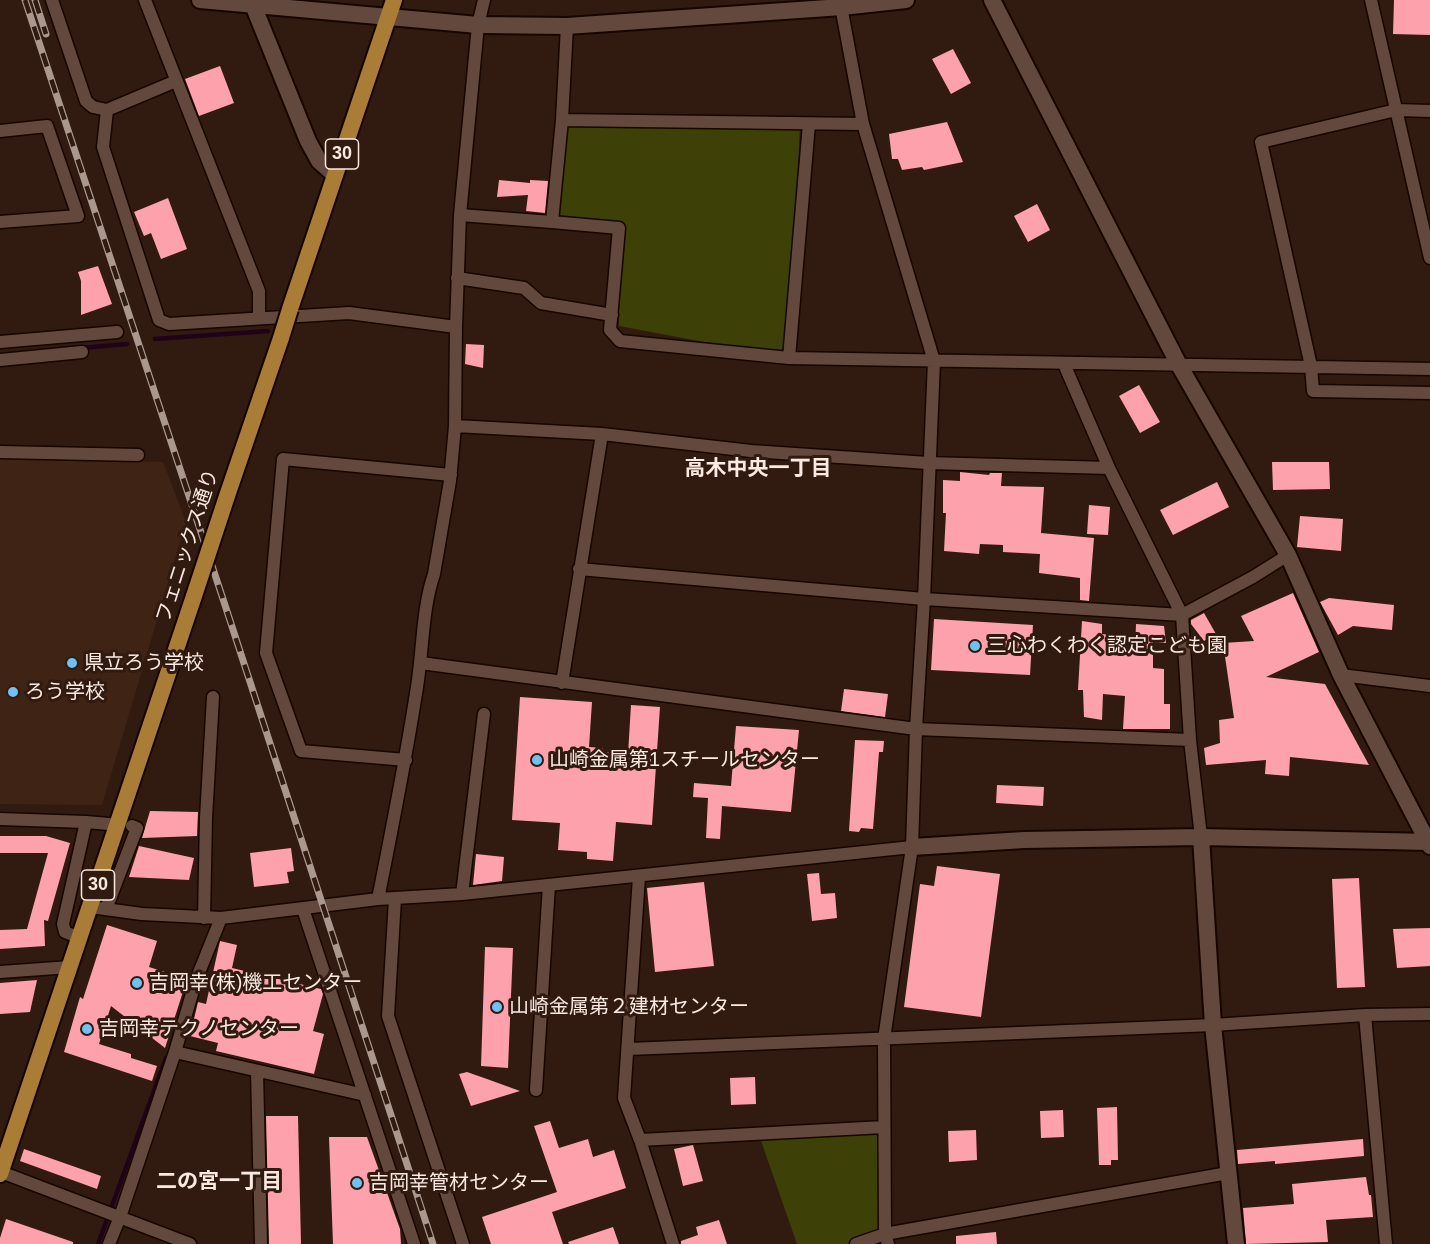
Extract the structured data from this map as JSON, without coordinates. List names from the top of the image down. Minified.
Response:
{"streets":{"main road":["30","フェニックス通り"]},"districts":["高木中央一丁目","二の宮一丁目"],"places":["三心わくわく認定こども園","県立ろう学校","ろう学校","山崎金属第1スチールセンター","吉岡幸(株)機工センター","山崎金属第２建材センター","吉岡幸テクノセンター","吉岡幸管材センター"]}
